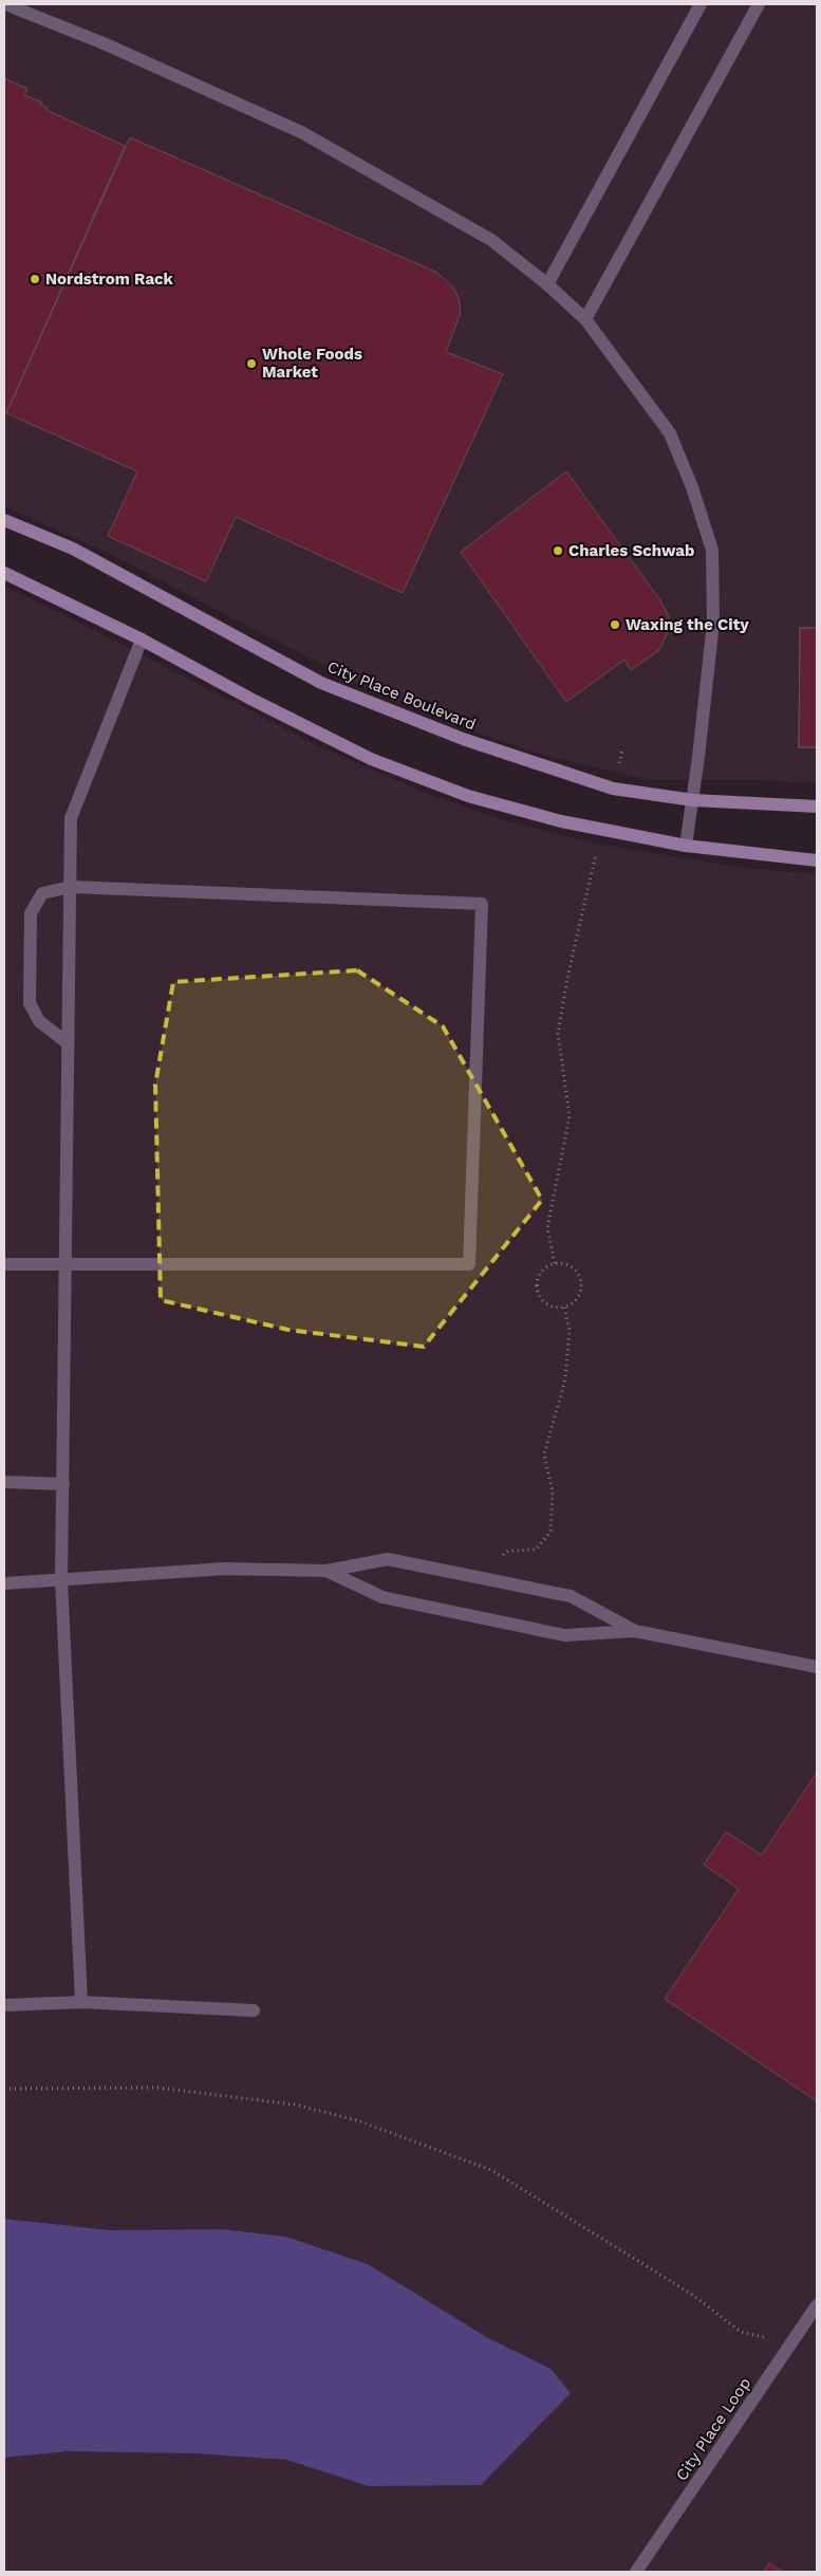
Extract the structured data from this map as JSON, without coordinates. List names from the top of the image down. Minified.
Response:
{"streets":{"street":["City Place Boulevard","City Place Loop"]},"places":["Nordstrom Rack","Whole Foods Market","Charles Schwab","Waxing the City"]}
